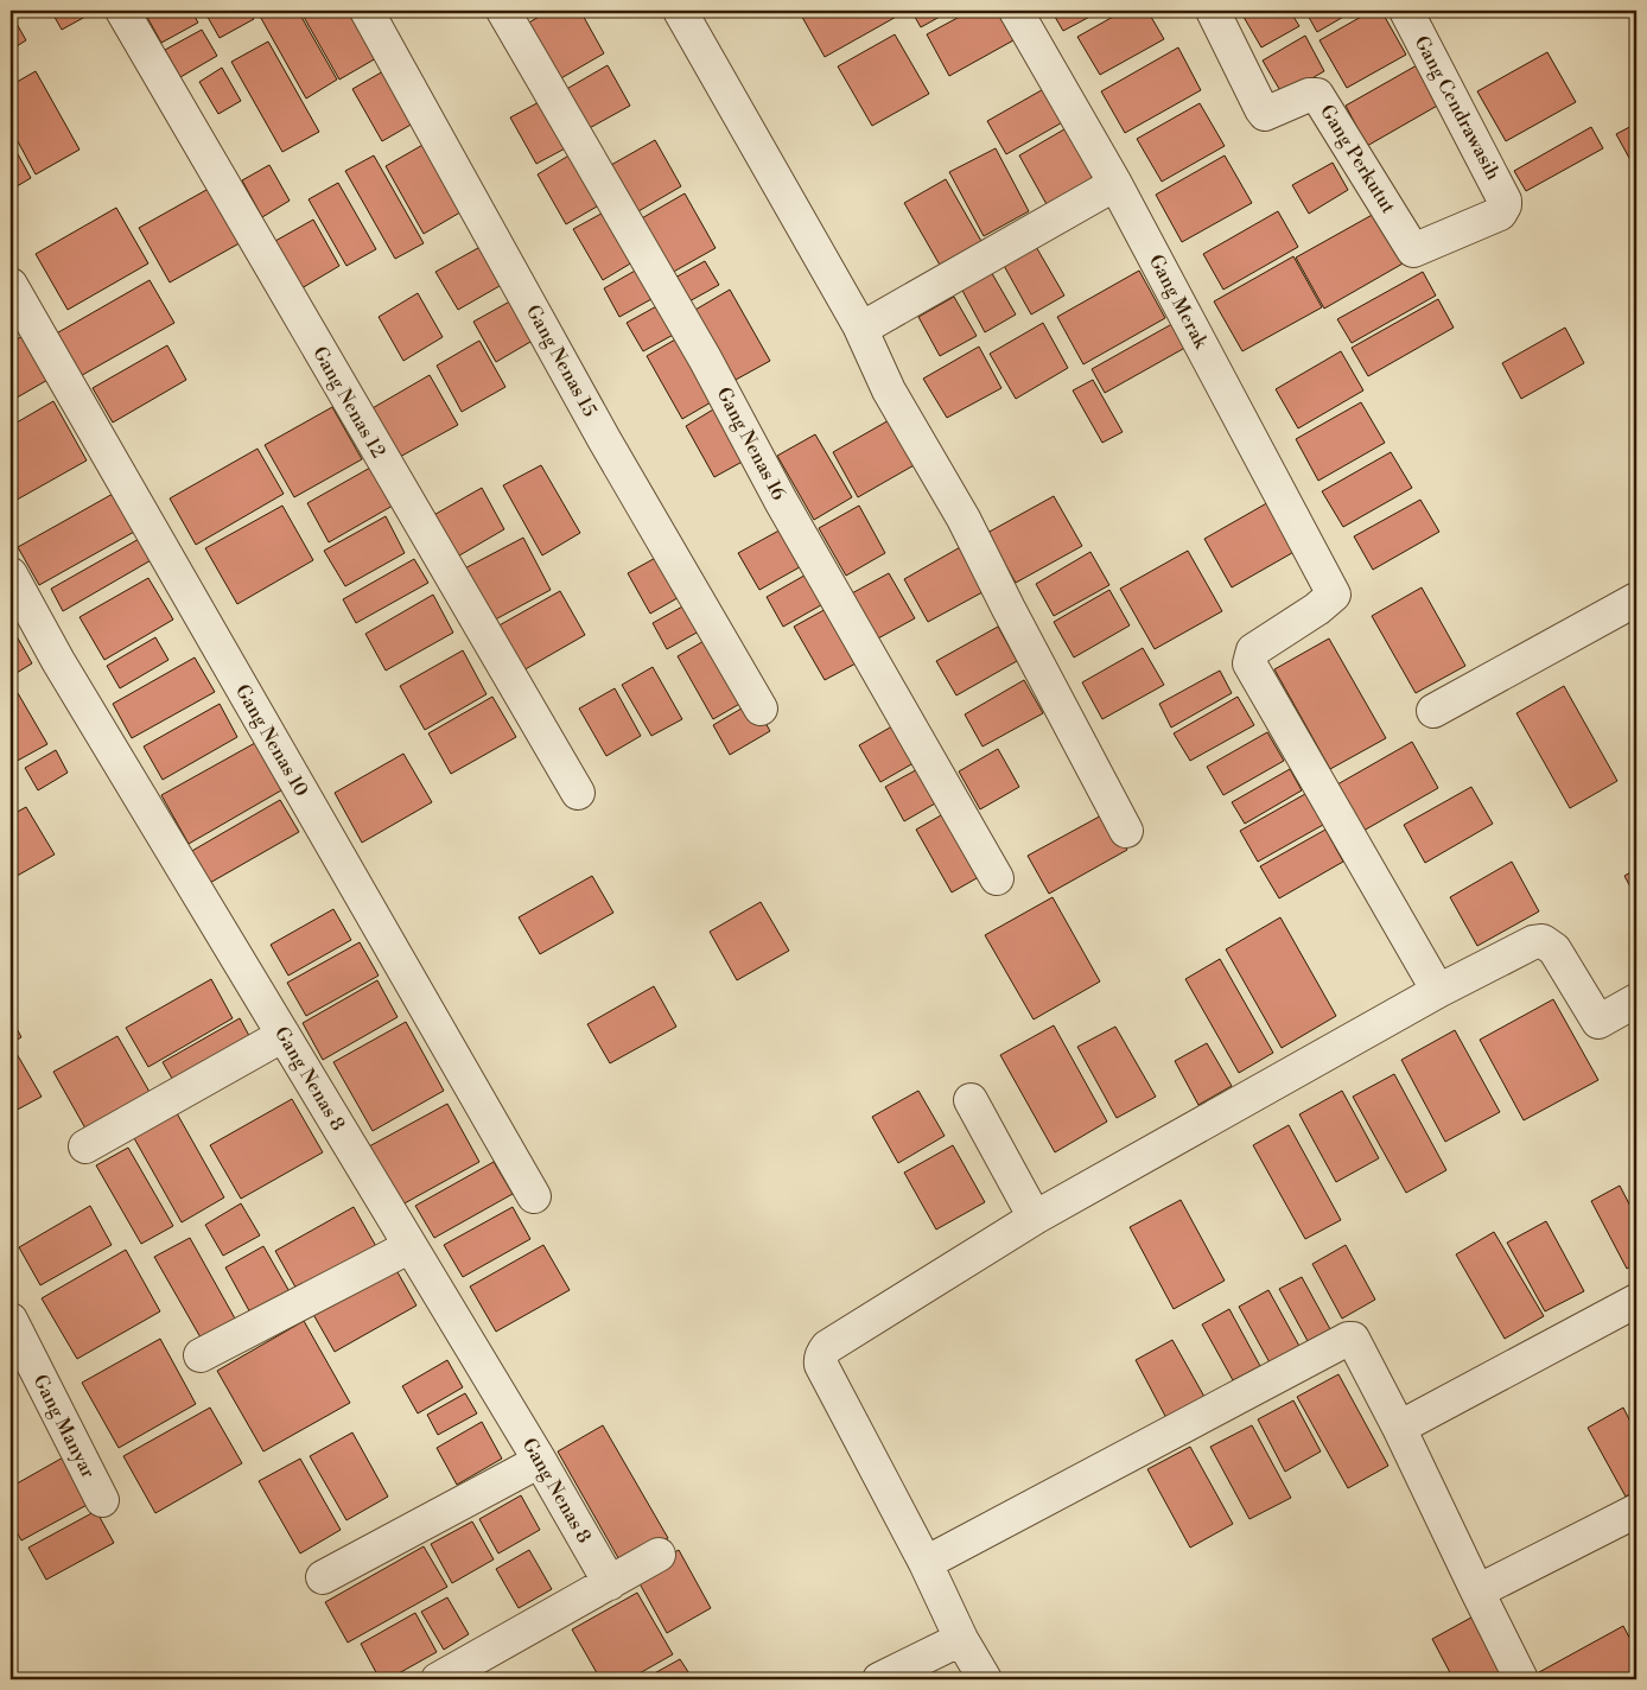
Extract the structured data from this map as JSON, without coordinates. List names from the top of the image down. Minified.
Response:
{"streets":{"street":["Gang Cendrawasih","Gang Perkutut","Gang Merak","Gang Nenas 15","Gang Nenas 12","Gang Nenas 16","Gang Nenas 10","Gang Nenas 8","Gang Manyar"]},"crossings":[["Gang Cendrawasih","Gang Perkutut"]]}
